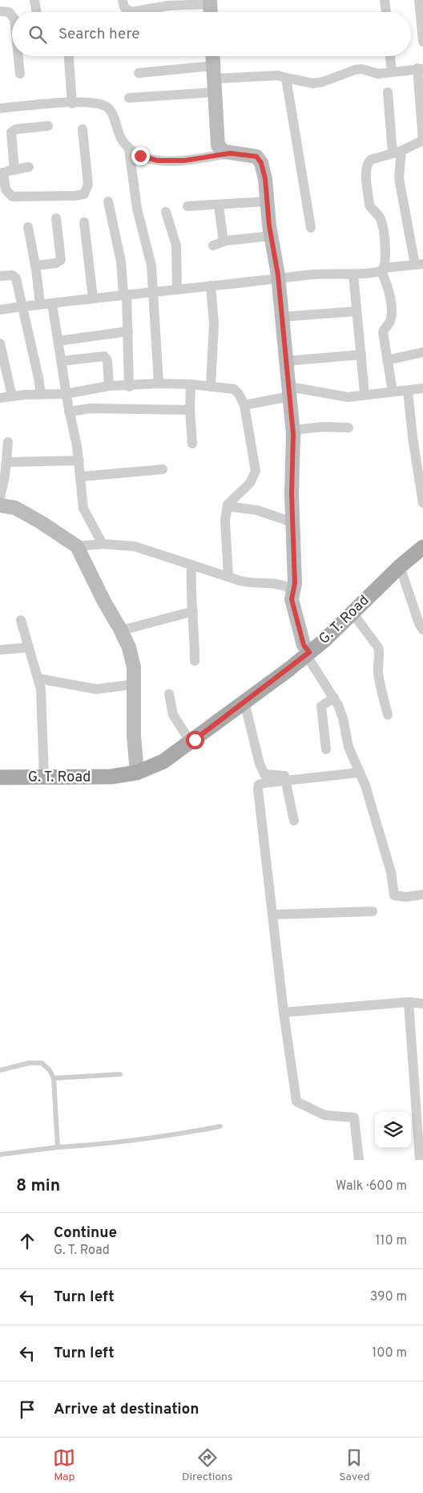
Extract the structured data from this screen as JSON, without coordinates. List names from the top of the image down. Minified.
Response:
{"streets":{"main road":["G. T. Road"]},"page":{"search":"Search here","heading":["8 min","Walk · 600 m"],"list":[["Continue","G. T. Road","110 m"],["Turn left","390 m"],["Turn left","100 m"],"Arrive at destination"],"nav":["Map","Directions","Saved"]}}
